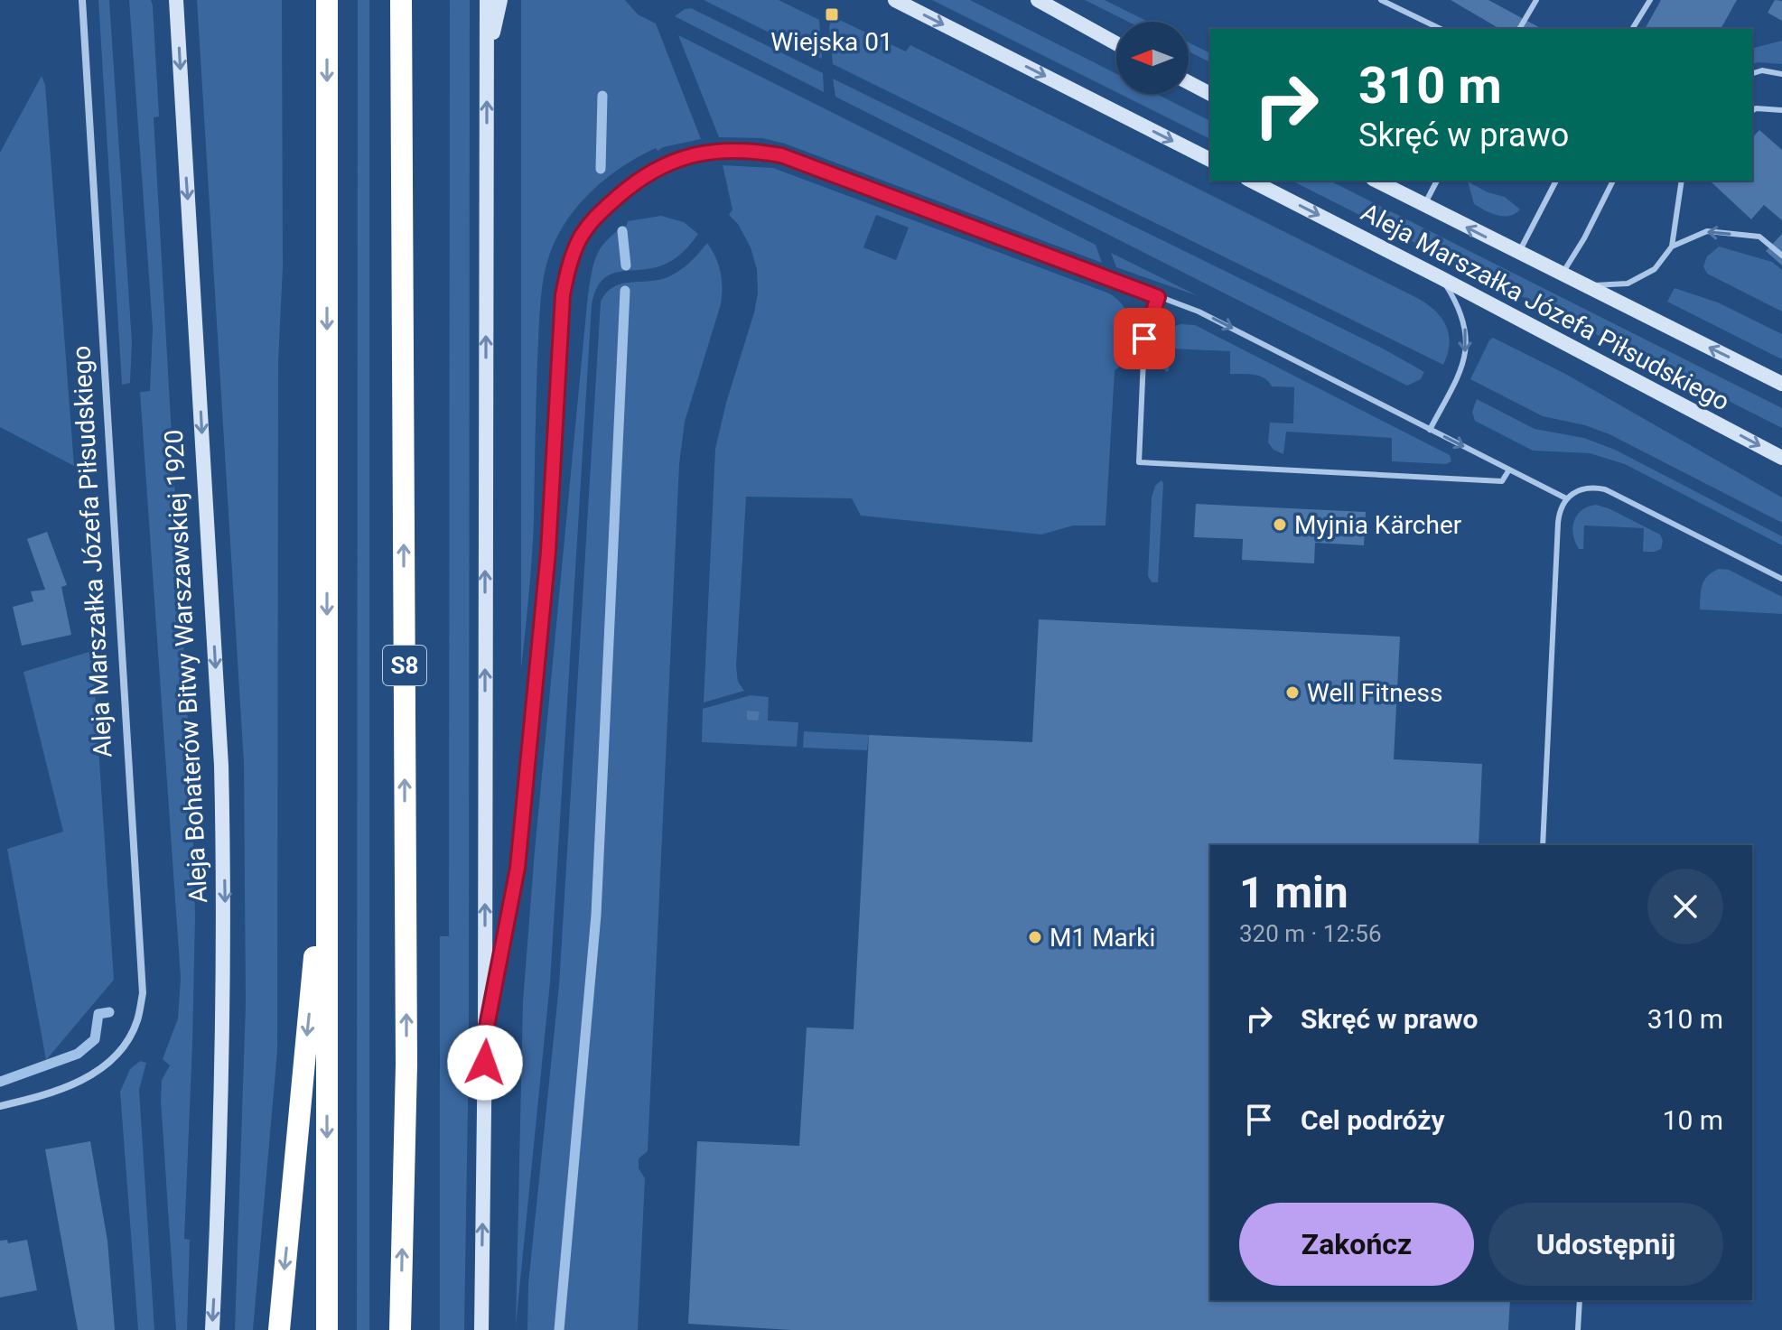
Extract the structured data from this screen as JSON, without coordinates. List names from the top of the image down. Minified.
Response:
{"streets":{"highway":["S8"],"main road":["Aleja Marszałka Józefa Piłsudskiego","Aleja Bohaterów Bitwy Warszawskiej 1920"]},"one_way":["Aleja Bohaterów Bitwy Warszawskiej 1920"],"places":{"transit":["Wiejska 01"],"other":["Myjnia Kärcher","Well Fitness","M1 Marki"]},"north":"left","page":{"turn":["310 m","Skręć w prawo"],"heading":["1 min","320 m · 12:56"],"list":[{"name":"Skręć w prawo","value":"310 m"},{"name":"Cel podróży","value":"10 m"}],"buttons":["Zakończ","Udostępnij"]}}
